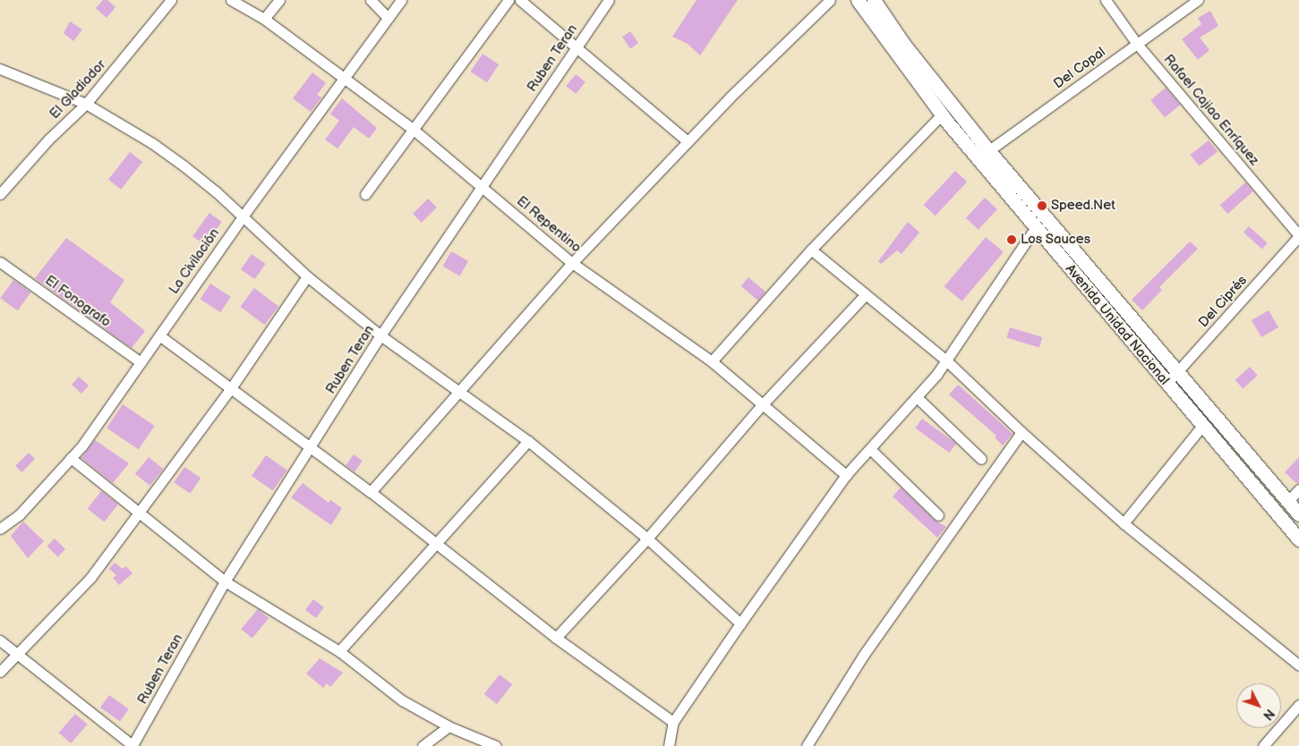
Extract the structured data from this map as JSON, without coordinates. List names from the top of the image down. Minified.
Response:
{"streets":{"main road":["Avenida Unidad Nacional"],"street":["Ruben Teran","Del Copal","El Gladiador","Rafael Cajiao Enríquez","El Repentino","La Civilación","El Fonografo","Del Ciprés"]},"crossings":[["Ruben Teran","El Repentino"],["Del Copal","Rafael Cajiao Enríquez"],["Del Copal","Avenida Unidad Nacional"],["Rafael Cajiao Enríquez","Del Ciprés"],["El Repentino","La Civilación"],["La Civilación","El Fonografo"],["Del Ciprés","Avenida Unidad Nacional"]],"places":["Speed.Net","Los Sauces"],"north":"bottom right"}
